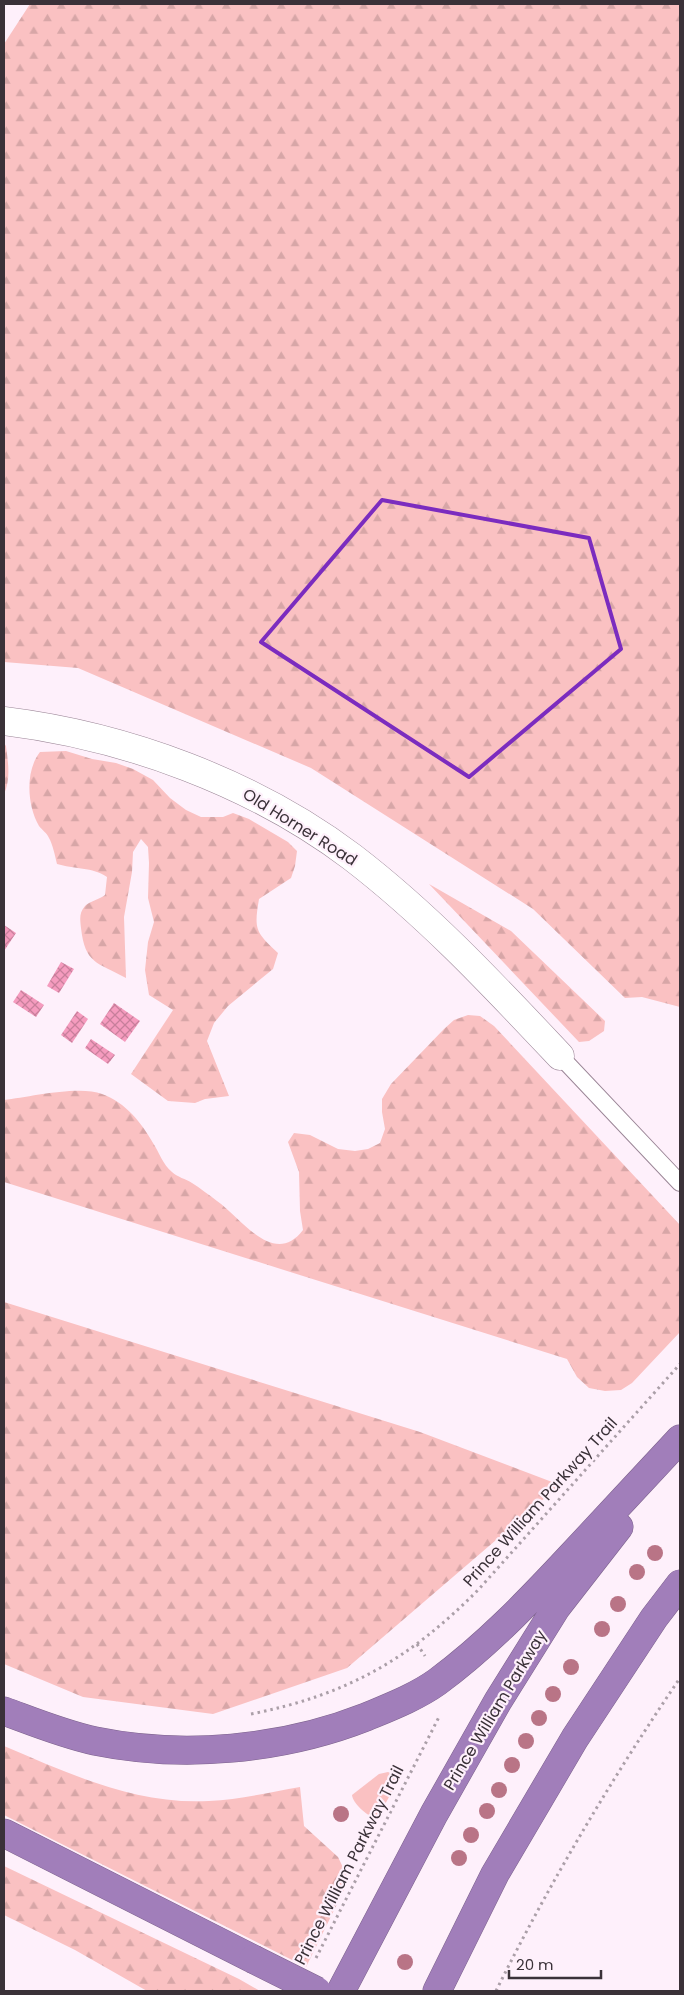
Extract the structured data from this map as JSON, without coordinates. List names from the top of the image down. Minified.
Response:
{"streets":{"highway":["Prince William Parkway"],"street":["Old Horner Road"],"path":["Prince William Parkway Trail"]},"scale_bar":"20 m"}
